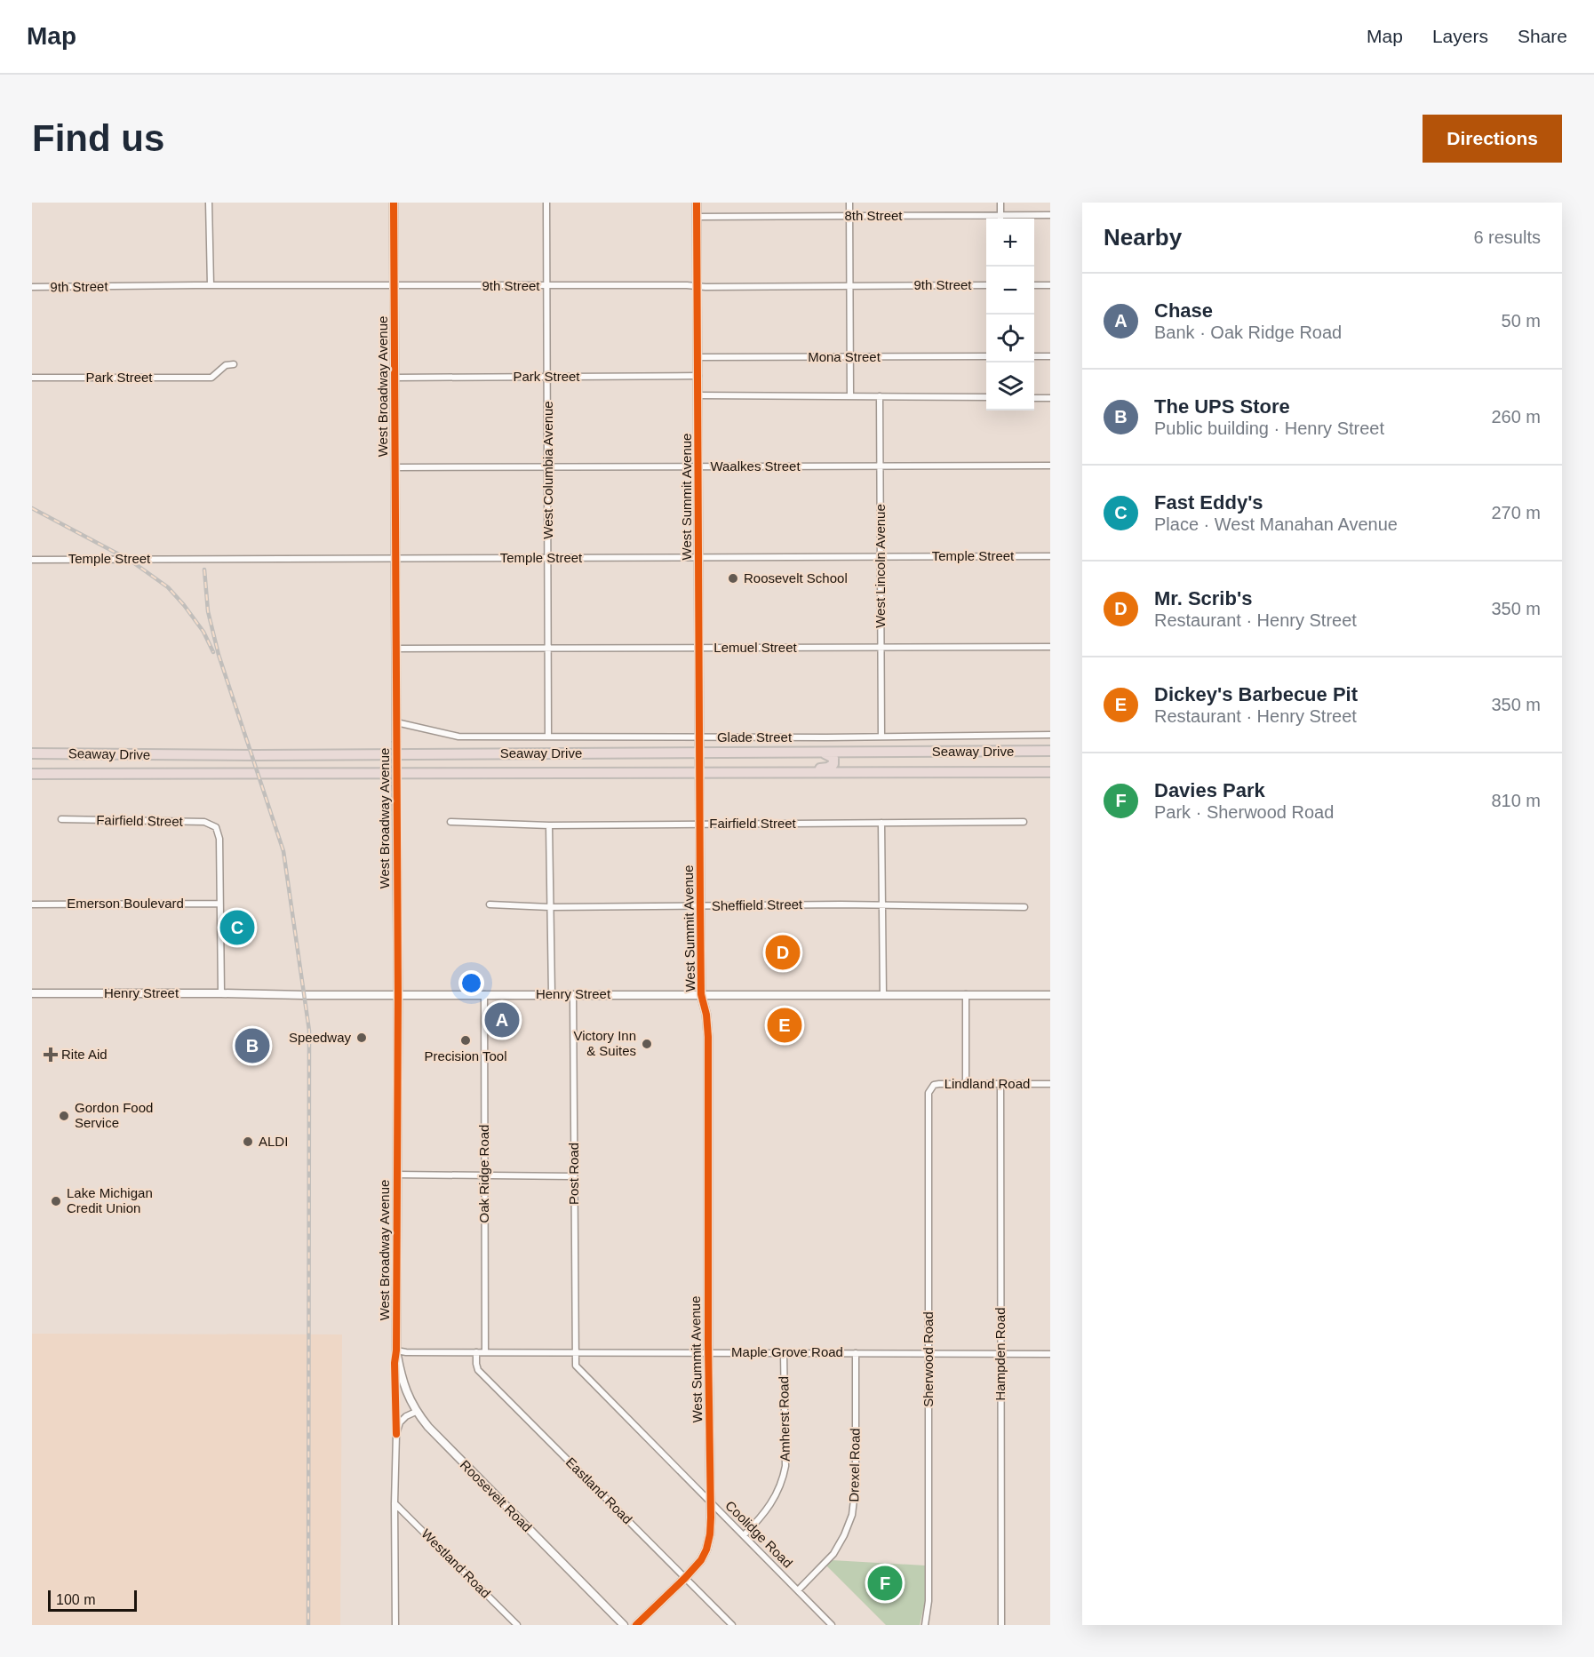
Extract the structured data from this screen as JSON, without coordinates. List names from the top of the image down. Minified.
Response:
{"streets":{"highway":["Seaway Drive"],"street":["8th Street","9th Street","Mona Street","Park Street","West Broadway Avenue","Waalkes Street","West Columbia Avenue","West Summit Avenue","Temple Street","West Lincoln Avenue","Lemuel Street","Glade Street","Fairfield Street","Emerson Boulevard","Sheffield Street","Henry Street","Lindland Road","Oak Ridge Road","Post Road","Maple Grove Road","Hampden Road","Sherwood Road","Amherst Road","Drexel Road","Eastland Road","Roosevelt Road","Coolidge Road","Westland Road"]},"crossings":[["8th Street","West Summit Avenue"],["9th Street","West Broadway Avenue"],["9th Street","West Columbia Avenue"],["9th Street","West Summit Avenue"],["Mona Street","West Summit Avenue"],["Park Street","West Broadway Avenue"],["Park Street","West Columbia Avenue"],["Park Street","West Summit Avenue"],["West Broadway Avenue","Waalkes Street"],["West Broadway Avenue","Temple Street"],["West Broadway Avenue","Lemuel Street"],["West Broadway Avenue","Glade Street"],["West Broadway Avenue","Henry Street"],["West Broadway Avenue","Maple Grove Road"],["West Broadway Avenue","Roosevelt Road"],["West Broadway Avenue","Westland Road"],["Waalkes Street","West Columbia Avenue"],["Waalkes Street","West Summit Avenue"],["Waalkes Street","West Lincoln Avenue"],["West Columbia Avenue","Temple Street"],["West Columbia Avenue","Lemuel Street"],["West Columbia Avenue","Glade Street"],["West Summit Avenue","Temple Street"],["West Summit Avenue","Lemuel Street"],["West Summit Avenue","Glade Street"],["West Summit Avenue","Seaway Drive"],["West Summit Avenue","Fairfield Street"],["West Summit Avenue","Sheffield Street"],["West Summit Avenue","Henry Street"],["West Summit Avenue","Maple Grove Road"],["West Summit Avenue","Eastland Road"],["West Summit Avenue","Coolidge Road"],["Temple Street","West Lincoln Avenue"],["West Lincoln Avenue","Lemuel Street"],["West Lincoln Avenue","Glade Street"],["Fairfield Street","Emerson Boulevard"],["Henry Street","Oak Ridge Road"],["Henry Street","Post Road"],["Lindland Road","Hampden Road"],["Lindland Road","Sherwood Road"],["Oak Ridge Road","Maple Grove Road"],["Post Road","Maple Grove Road"],["Post Road","Coolidge Road"],["Maple Grove Road","Hampden Road"],["Maple Grove Road","Sherwood Road"],["Maple Grove Road","Amherst Road"],["Maple Grove Road","Drexel Road"],["Maple Grove Road","Eastland Road"],["Maple Grove Road","Roosevelt Road"],["Maple Grove Road","Coolidge Road"],["Amherst Road","Coolidge Road"],["Drexel Road","Coolidge Road"]],"places":{"other":["Roosevelt School","Speedway","Precision Tool","Victory Inn & Suites","Gordon Food Service","ALDI","Lake Michigan Credit Union"],"health":["Rite Aid"]},"scale_bar":"100 m","page":{"header":"Map","nav":["Map","Layers","Share"],"buttons":"Directions","title":"Find us","heading":["Nearby","6 results"],"map_buttons":["+","−"],"list":[{"mark":"A","name":"Chase","note":"Bank · Oak Ridge Road","value":"50 m"},{"mark":"B","name":"The UPS Store","note":"Public building · Henry Street","value":"260 m"},{"mark":"C","name":"Fast Eddy's","note":"Place · West Manahan Avenue","value":"270 m"},{"mark":"D","name":"Mr. Scrib's","note":"Restaurant · Henry Street","value":"350 m"},{"mark":"E","name":"Dickey's Barbecue Pit","note":"Restaurant · Henry Street","value":"350 m"},{"mark":"F","name":"Davies Park","note":"Park · Sherwood Road","value":"810 m"}],"pins":["C","D","A","E","B","F"],"scale":"100 m"}}
